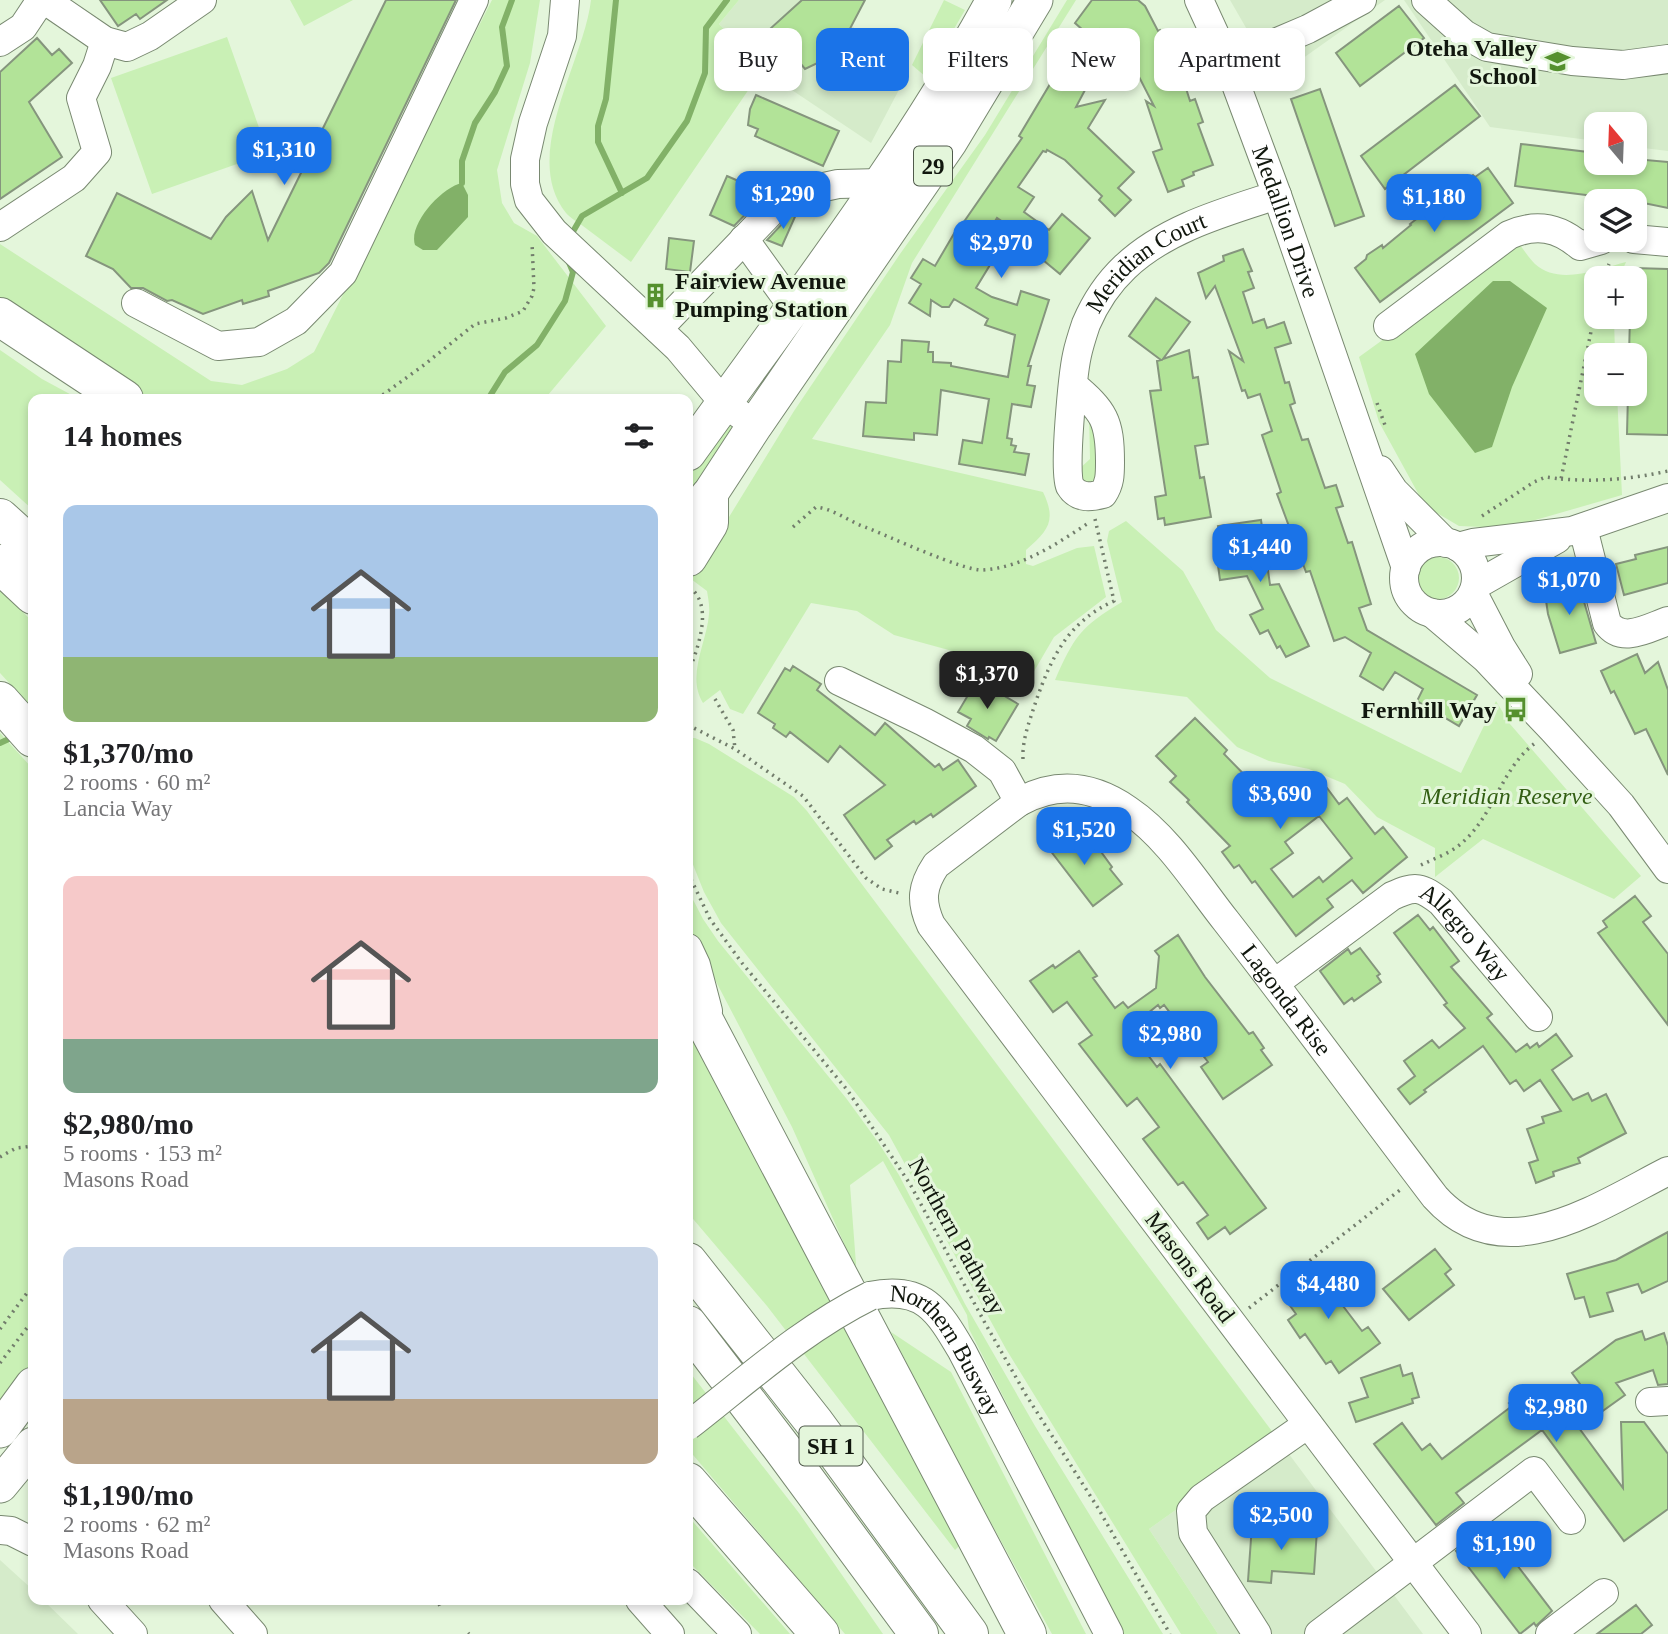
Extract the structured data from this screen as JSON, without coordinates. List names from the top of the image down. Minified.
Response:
{"streets":{"highway":["SH 1"],"main road":["29"],"street":["Medallion Drive","Meridian Court","Allegro Way","Lagonda Rise","Masons Road","Northern Busway"],"path":["Northern Pathway"]},"crossings":[["Medallion Drive","Meridian Court"],["Allegro Way","Lagonda Rise"],["Lagonda Rise","Masons Road"]],"parks":["Meridian Reserve"],"places":{"school or university":["Oteha Valley School"],"building":["Fairview Avenue Pumping Station"],"bus stop":["Fernhill Way"]},"north":"top","page":{"chip":["Buy","Rent","Filters","New","Apartment"],"map_buttons":["+","−"],"price":["$1,310","$1,290","$1,180","$2,970","$1,440","$1,070","$1,370","$3,690","$1,520","$2,980","$4,480","$2,980","$2,500","$1,190"],"heading":"14 homes","list":[{"name":"$1,370/mo","note":"2 rooms · 60 m² · Lancia Way"},{"name":"$2,980/mo","note":"5 rooms · 153 m² · Masons Road"},{"name":"$1,190/mo","note":"2 rooms · 62 m² · Masons Road"}]}}
